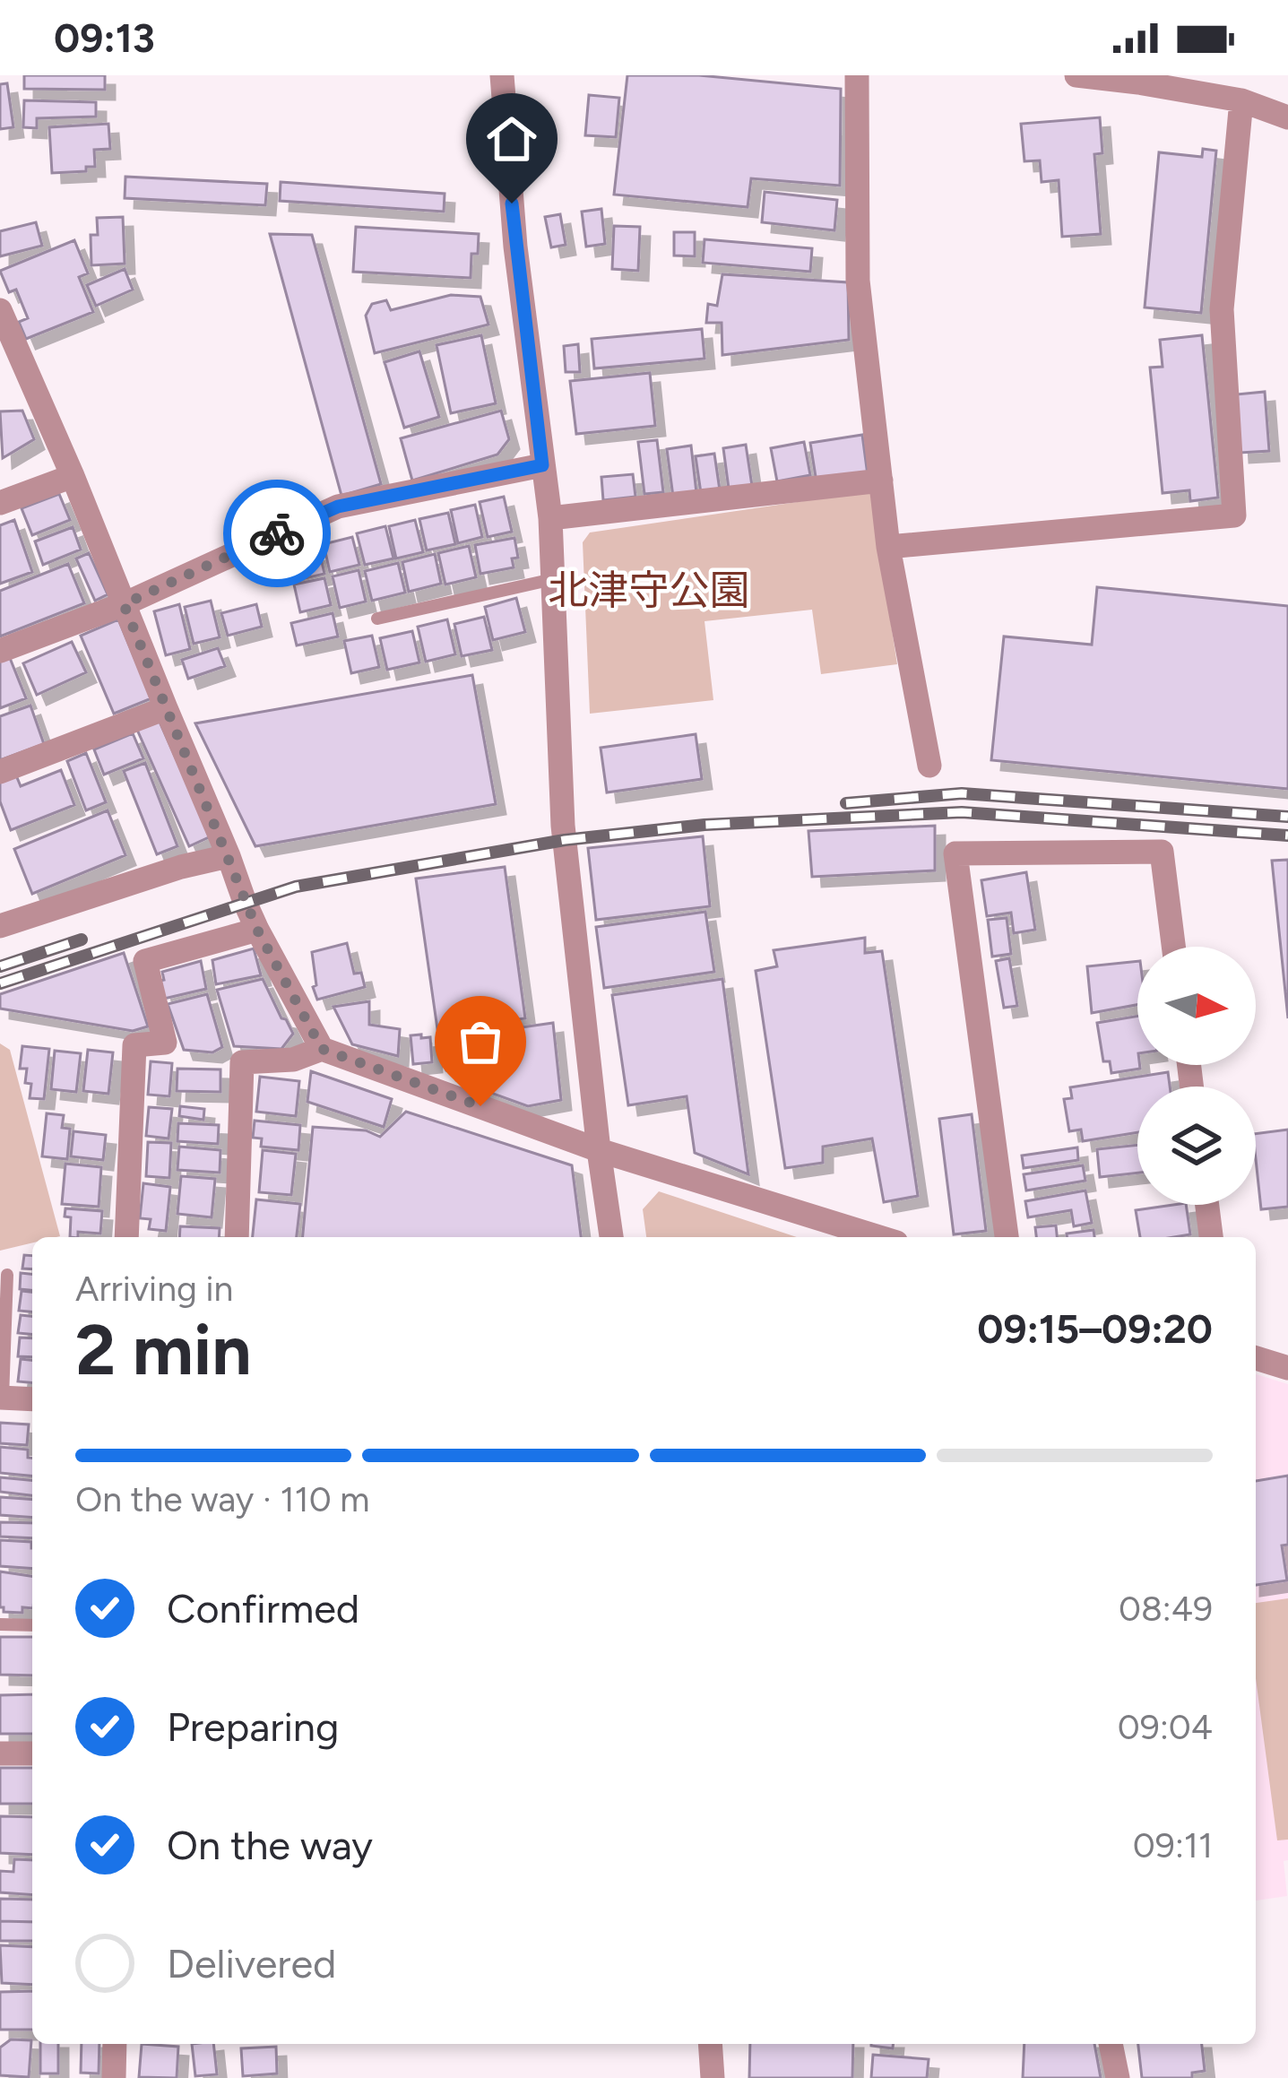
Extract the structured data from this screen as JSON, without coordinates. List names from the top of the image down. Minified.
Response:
{"parks":["北津守公園"],"north":"right","page":{"status":"09:13","heading":["2 min","Arriving in","09:15–09:20"],"bar":"On the way · 110 m","list":[["Confirmed","08:49"],["Preparing","09:04"],["On the way","09:11"],"Delivered"]}}
